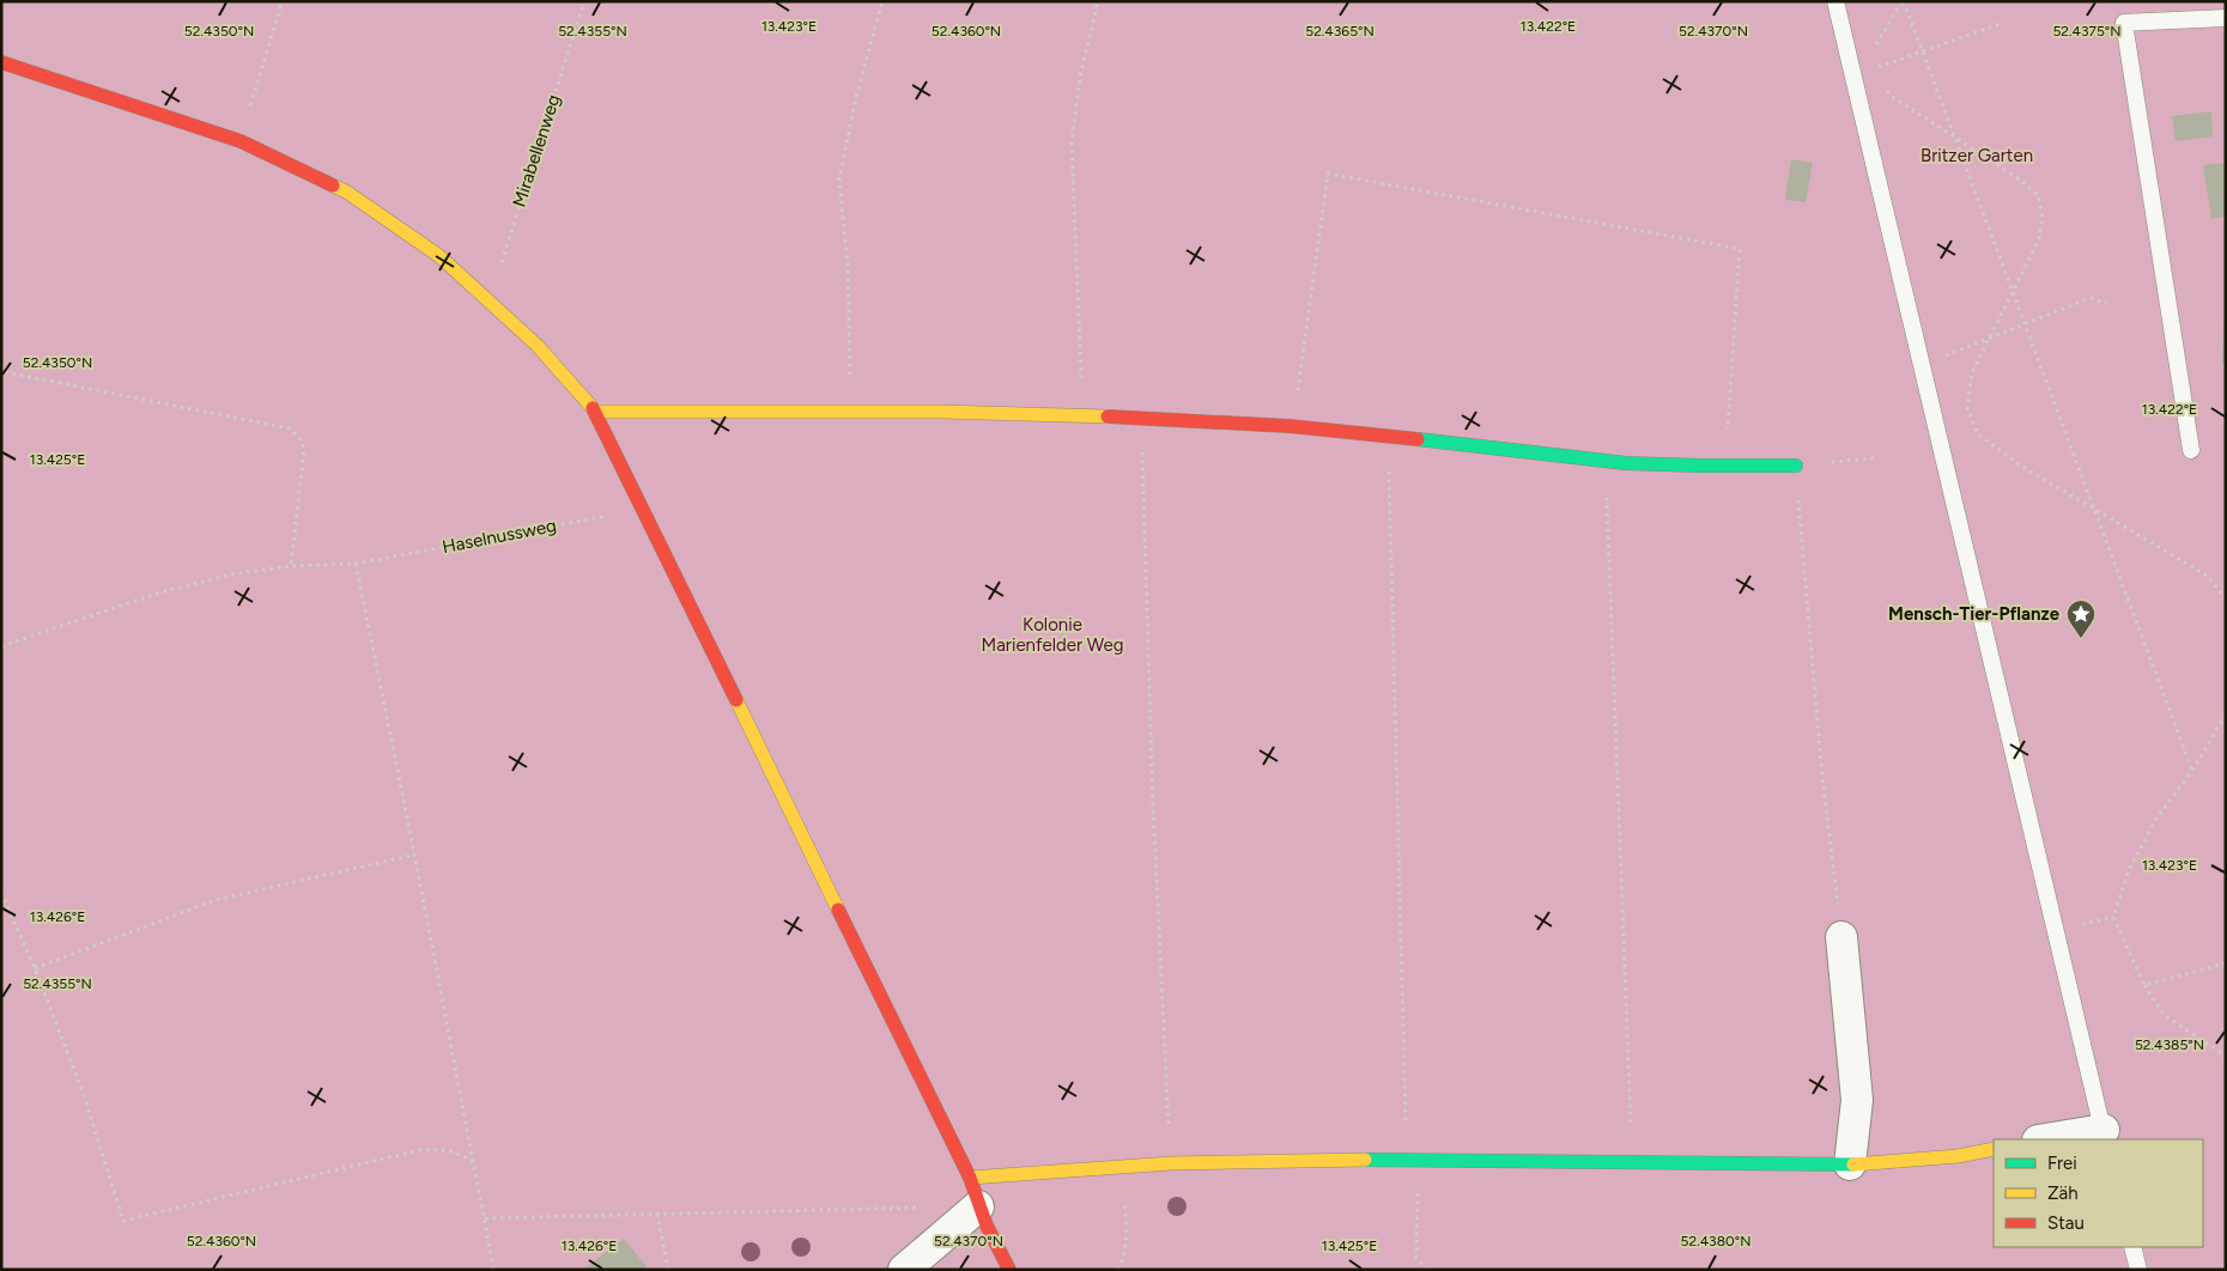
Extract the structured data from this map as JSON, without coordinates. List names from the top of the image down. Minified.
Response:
{"streets":{"path":["Mirabellenweg","Haselnussweg"]},"parks":["Britzer Garten","Kolonie Marienfelder Weg"],"places":{"place":["Mensch-Tier-Pflanze"]},"legend":["Frei","Zäh","Stau"],"coordinates":["13.423°E","13.422°E","52.4365°N","52.4375°N","52.4350°N","52.4355°N","52.4360°N","52.4370°N","13.425°E","13.426°E","52.4385°N","52.4380°N"]}
